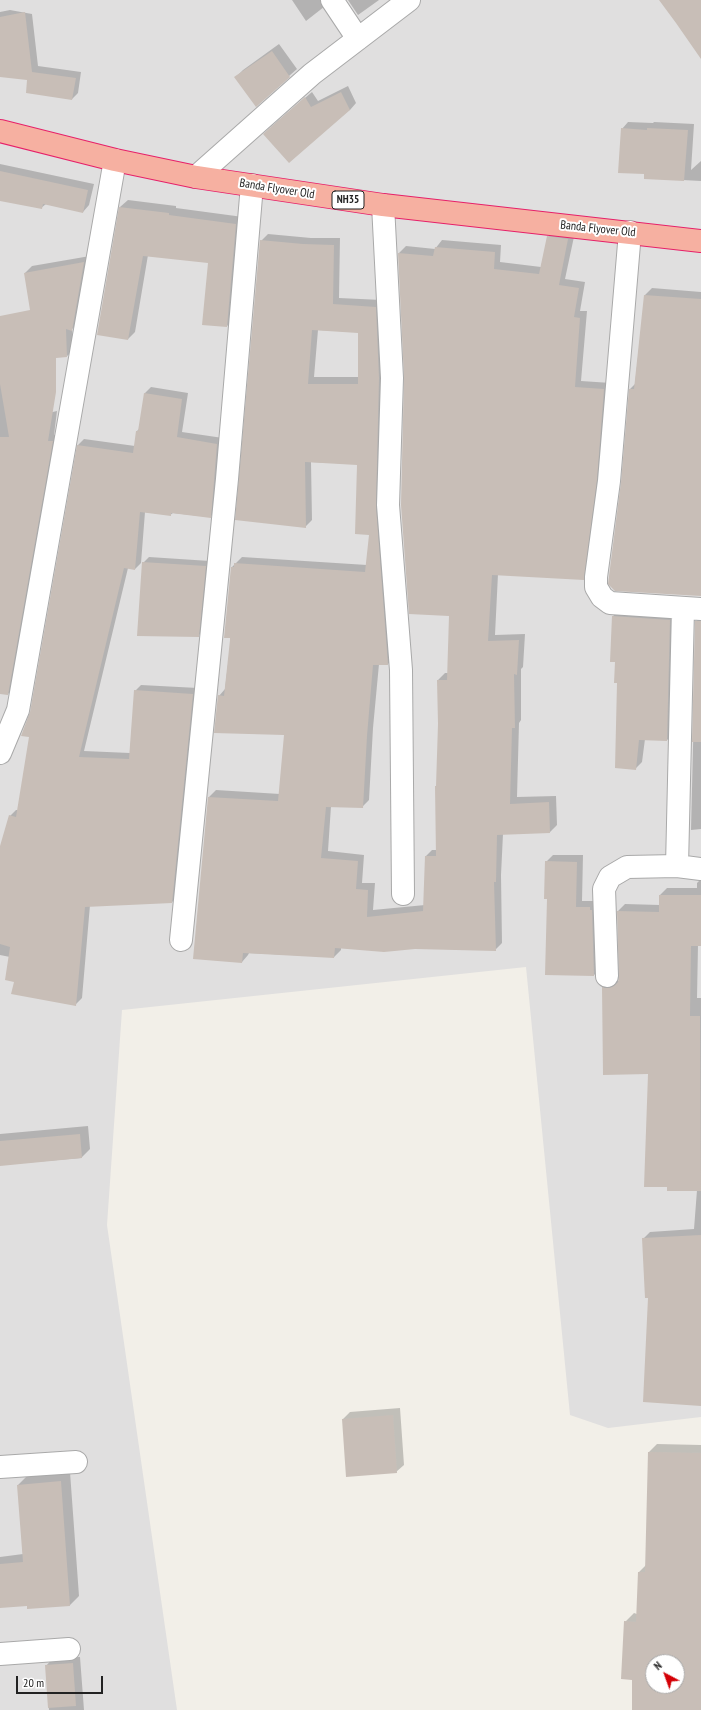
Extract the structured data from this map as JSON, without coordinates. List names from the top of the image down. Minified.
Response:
{"streets":{"highway":["Banda Flyover Old","NH35"]},"scale_bar":"20 m","north":"top left"}
